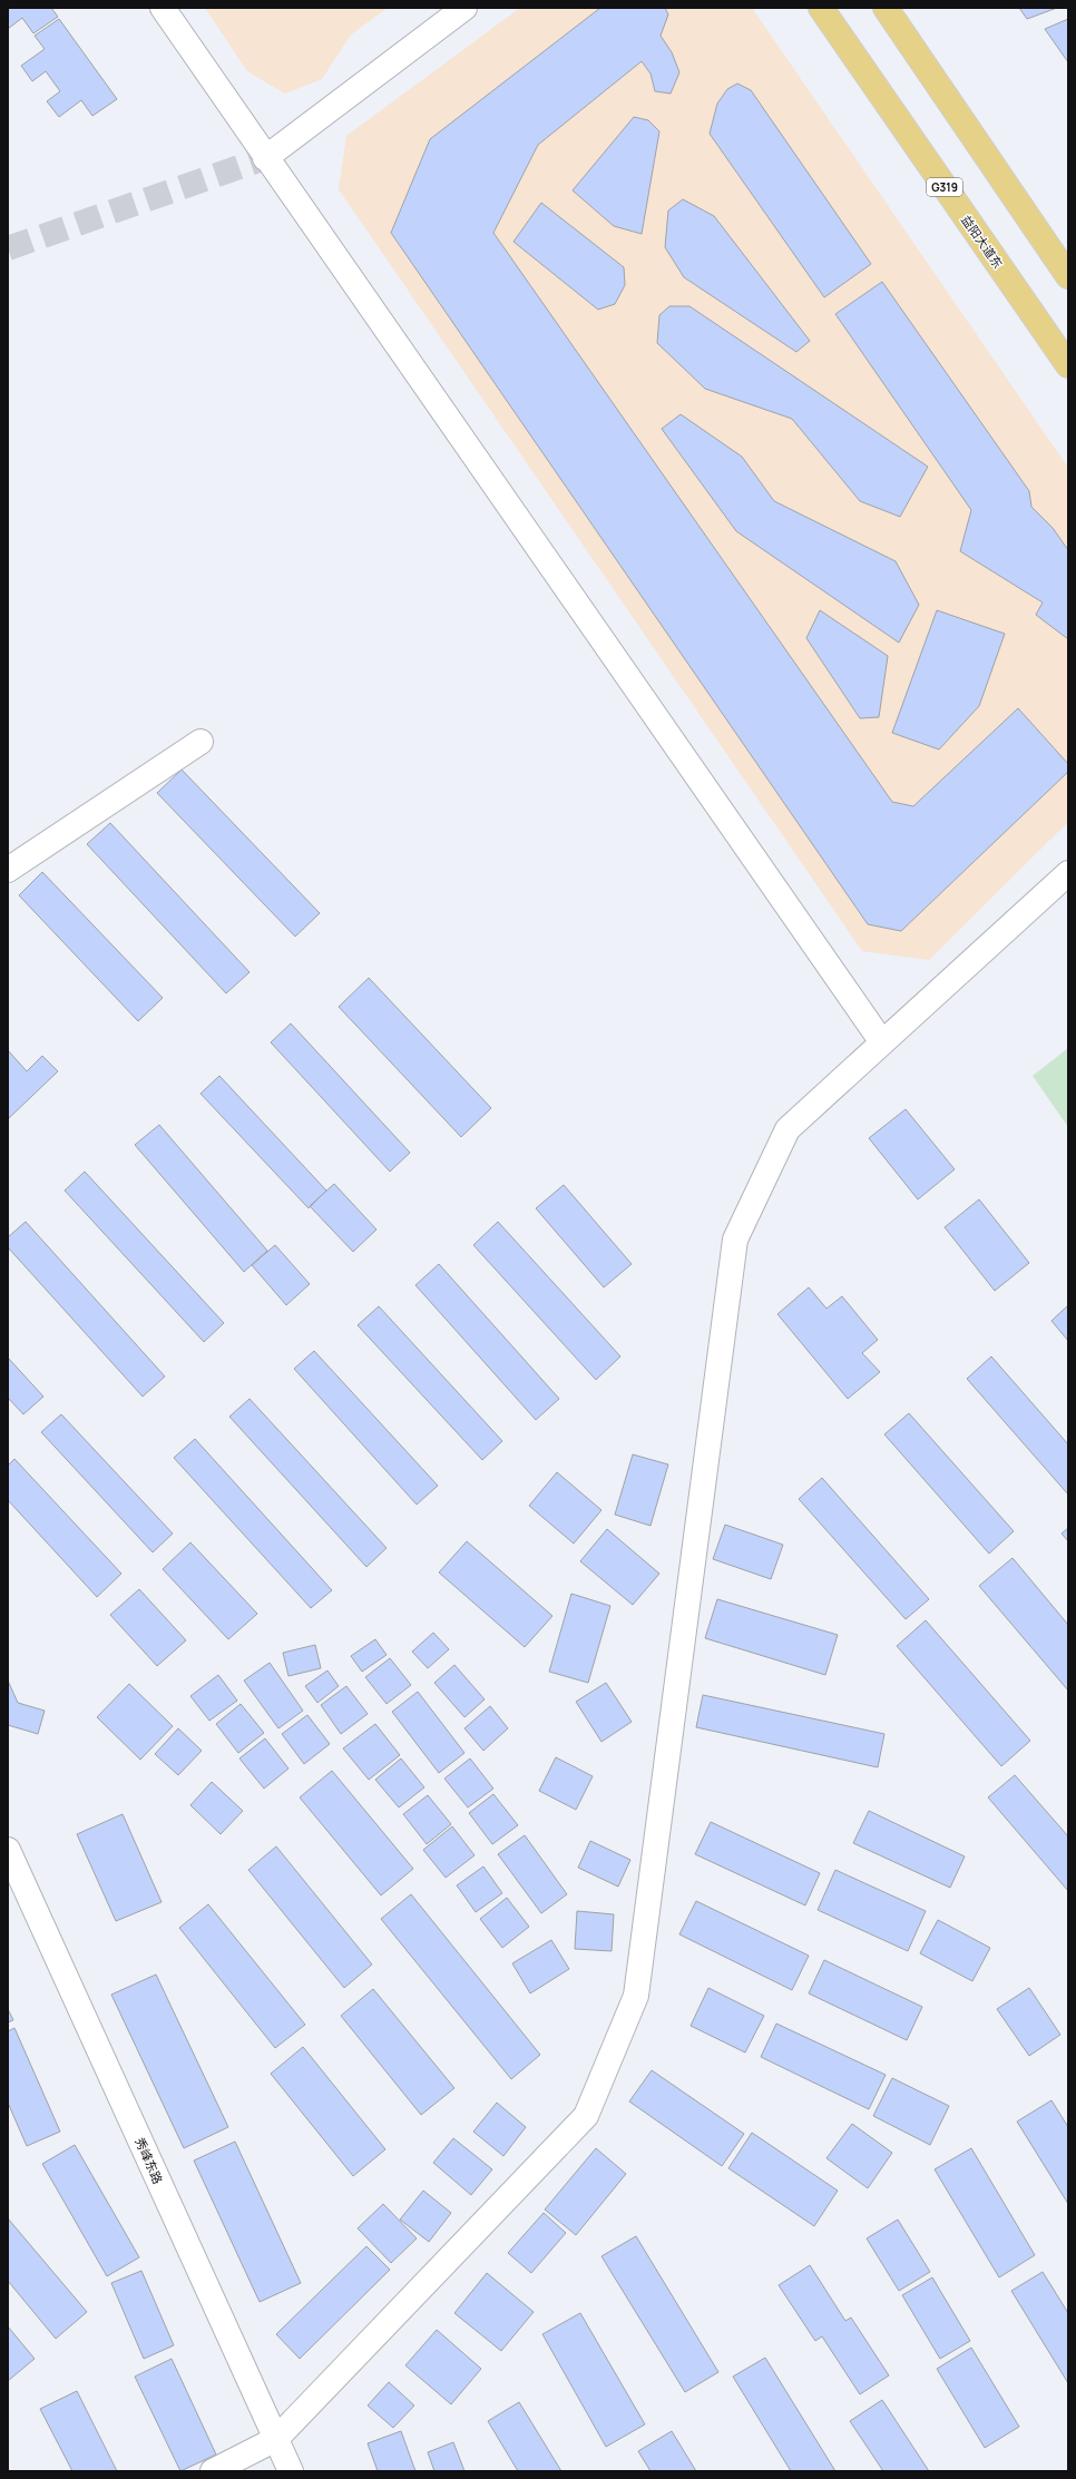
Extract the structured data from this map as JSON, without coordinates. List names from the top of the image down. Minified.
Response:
{"streets":{"main road":["G319","益阳大道东"],"street":["秀峰东路"]}}
